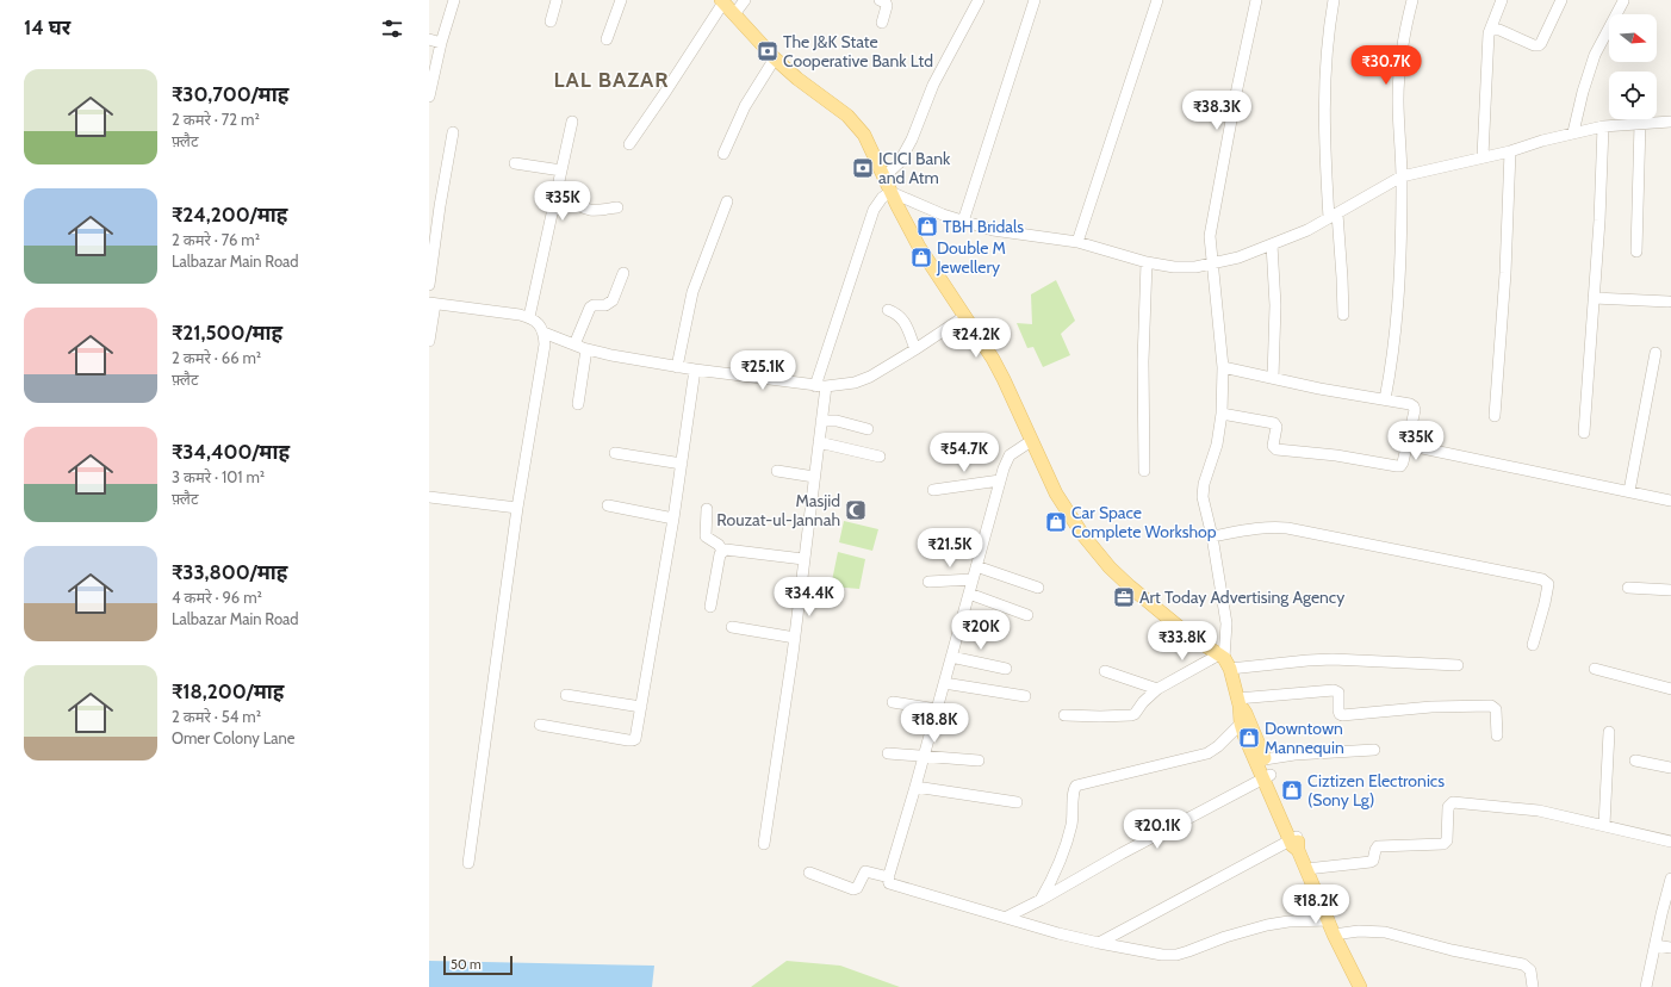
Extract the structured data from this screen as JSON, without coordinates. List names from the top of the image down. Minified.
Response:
{"districts":["LAL BAZAR"],"places":{"bank":["The J&K State Cooperative Bank Ltd","ICICI Bank and Atm"],"shop":["TBH Bridals","Double M Jewellery","Car Space Complete Workshop","Downtown Mannequin","Ciztizen Electronics (Sony Lg)"],"mosque":["Masjid Rouzat-ul-Jannah"],"office":["Art Today Advertising Agency"]},"scale_bar":"50 m","north":"right","page":{"heading":"14 घर","price":["₹30.7K","₹38.3K","₹35K","₹24.2K","₹25.1K","₹35K","₹54.7K","₹21.5K","₹34.4K","₹20K","₹33.8K","₹18.8K","₹20.1K","₹18.2K"],"list":[{"name":"₹30,700/माह","note":"2 कमरे · 72 m² · फ़्लैट"},{"name":"₹24,200/माह","note":"2 कमरे · 76 m² · Lalbazar Main Road"},{"name":"₹21,500/माह","note":"2 कमरे · 66 m² · फ़्लैट"},{"name":"₹34,400/माह","note":"3 कमरे · 101 m² · फ़्लैट"},{"name":"₹33,800/माह","note":"4 कमरे · 96 m² · Lalbazar Main Road"},{"name":"₹18,200/माह","note":"2 कमरे · 54 m² · Omer Colony Lane"}],"scale":"50 m"}}
